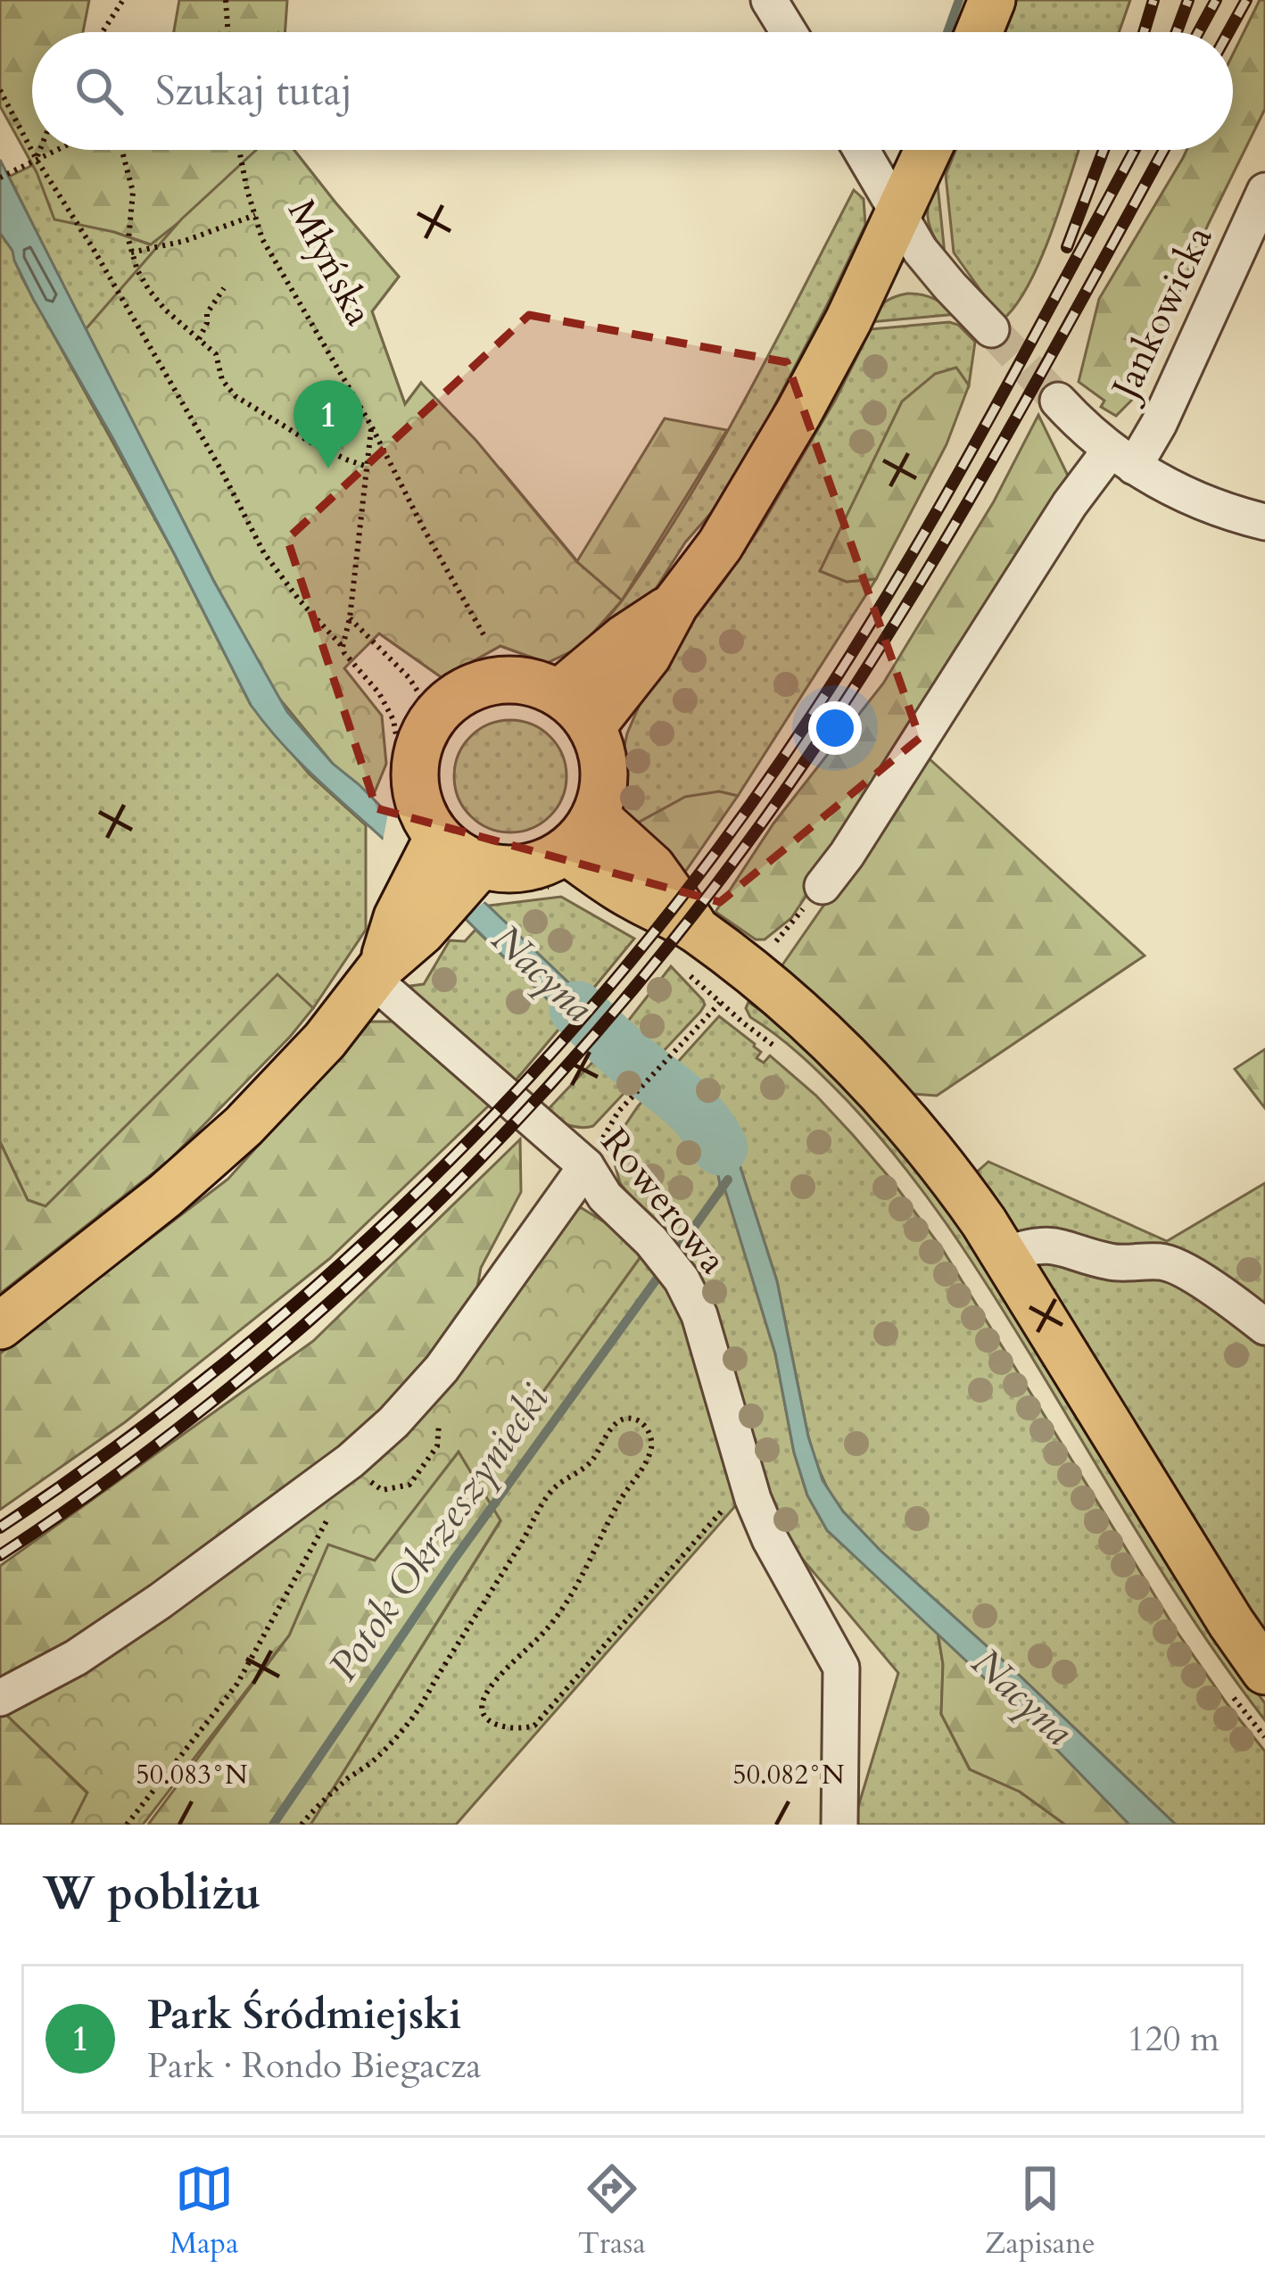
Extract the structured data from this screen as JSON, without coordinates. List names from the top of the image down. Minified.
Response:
{"streets":{"street":["Jankowicka","Rowerowa"],"path":["Młyńska"]},"water":["Nacyna","Potok Okrzeszyniecki"],"page":{"search":"Szukaj tutaj","pins":"1","heading":"W pobliżu","list":[{"mark":"1","name":"Park Śródmiejski","note":"Park · Rondo Biegacza","value":"120 m"}],"nav":["Mapa","Trasa","Zapisane"]},"coordinates":["50.083°N","50.082°N"]}
